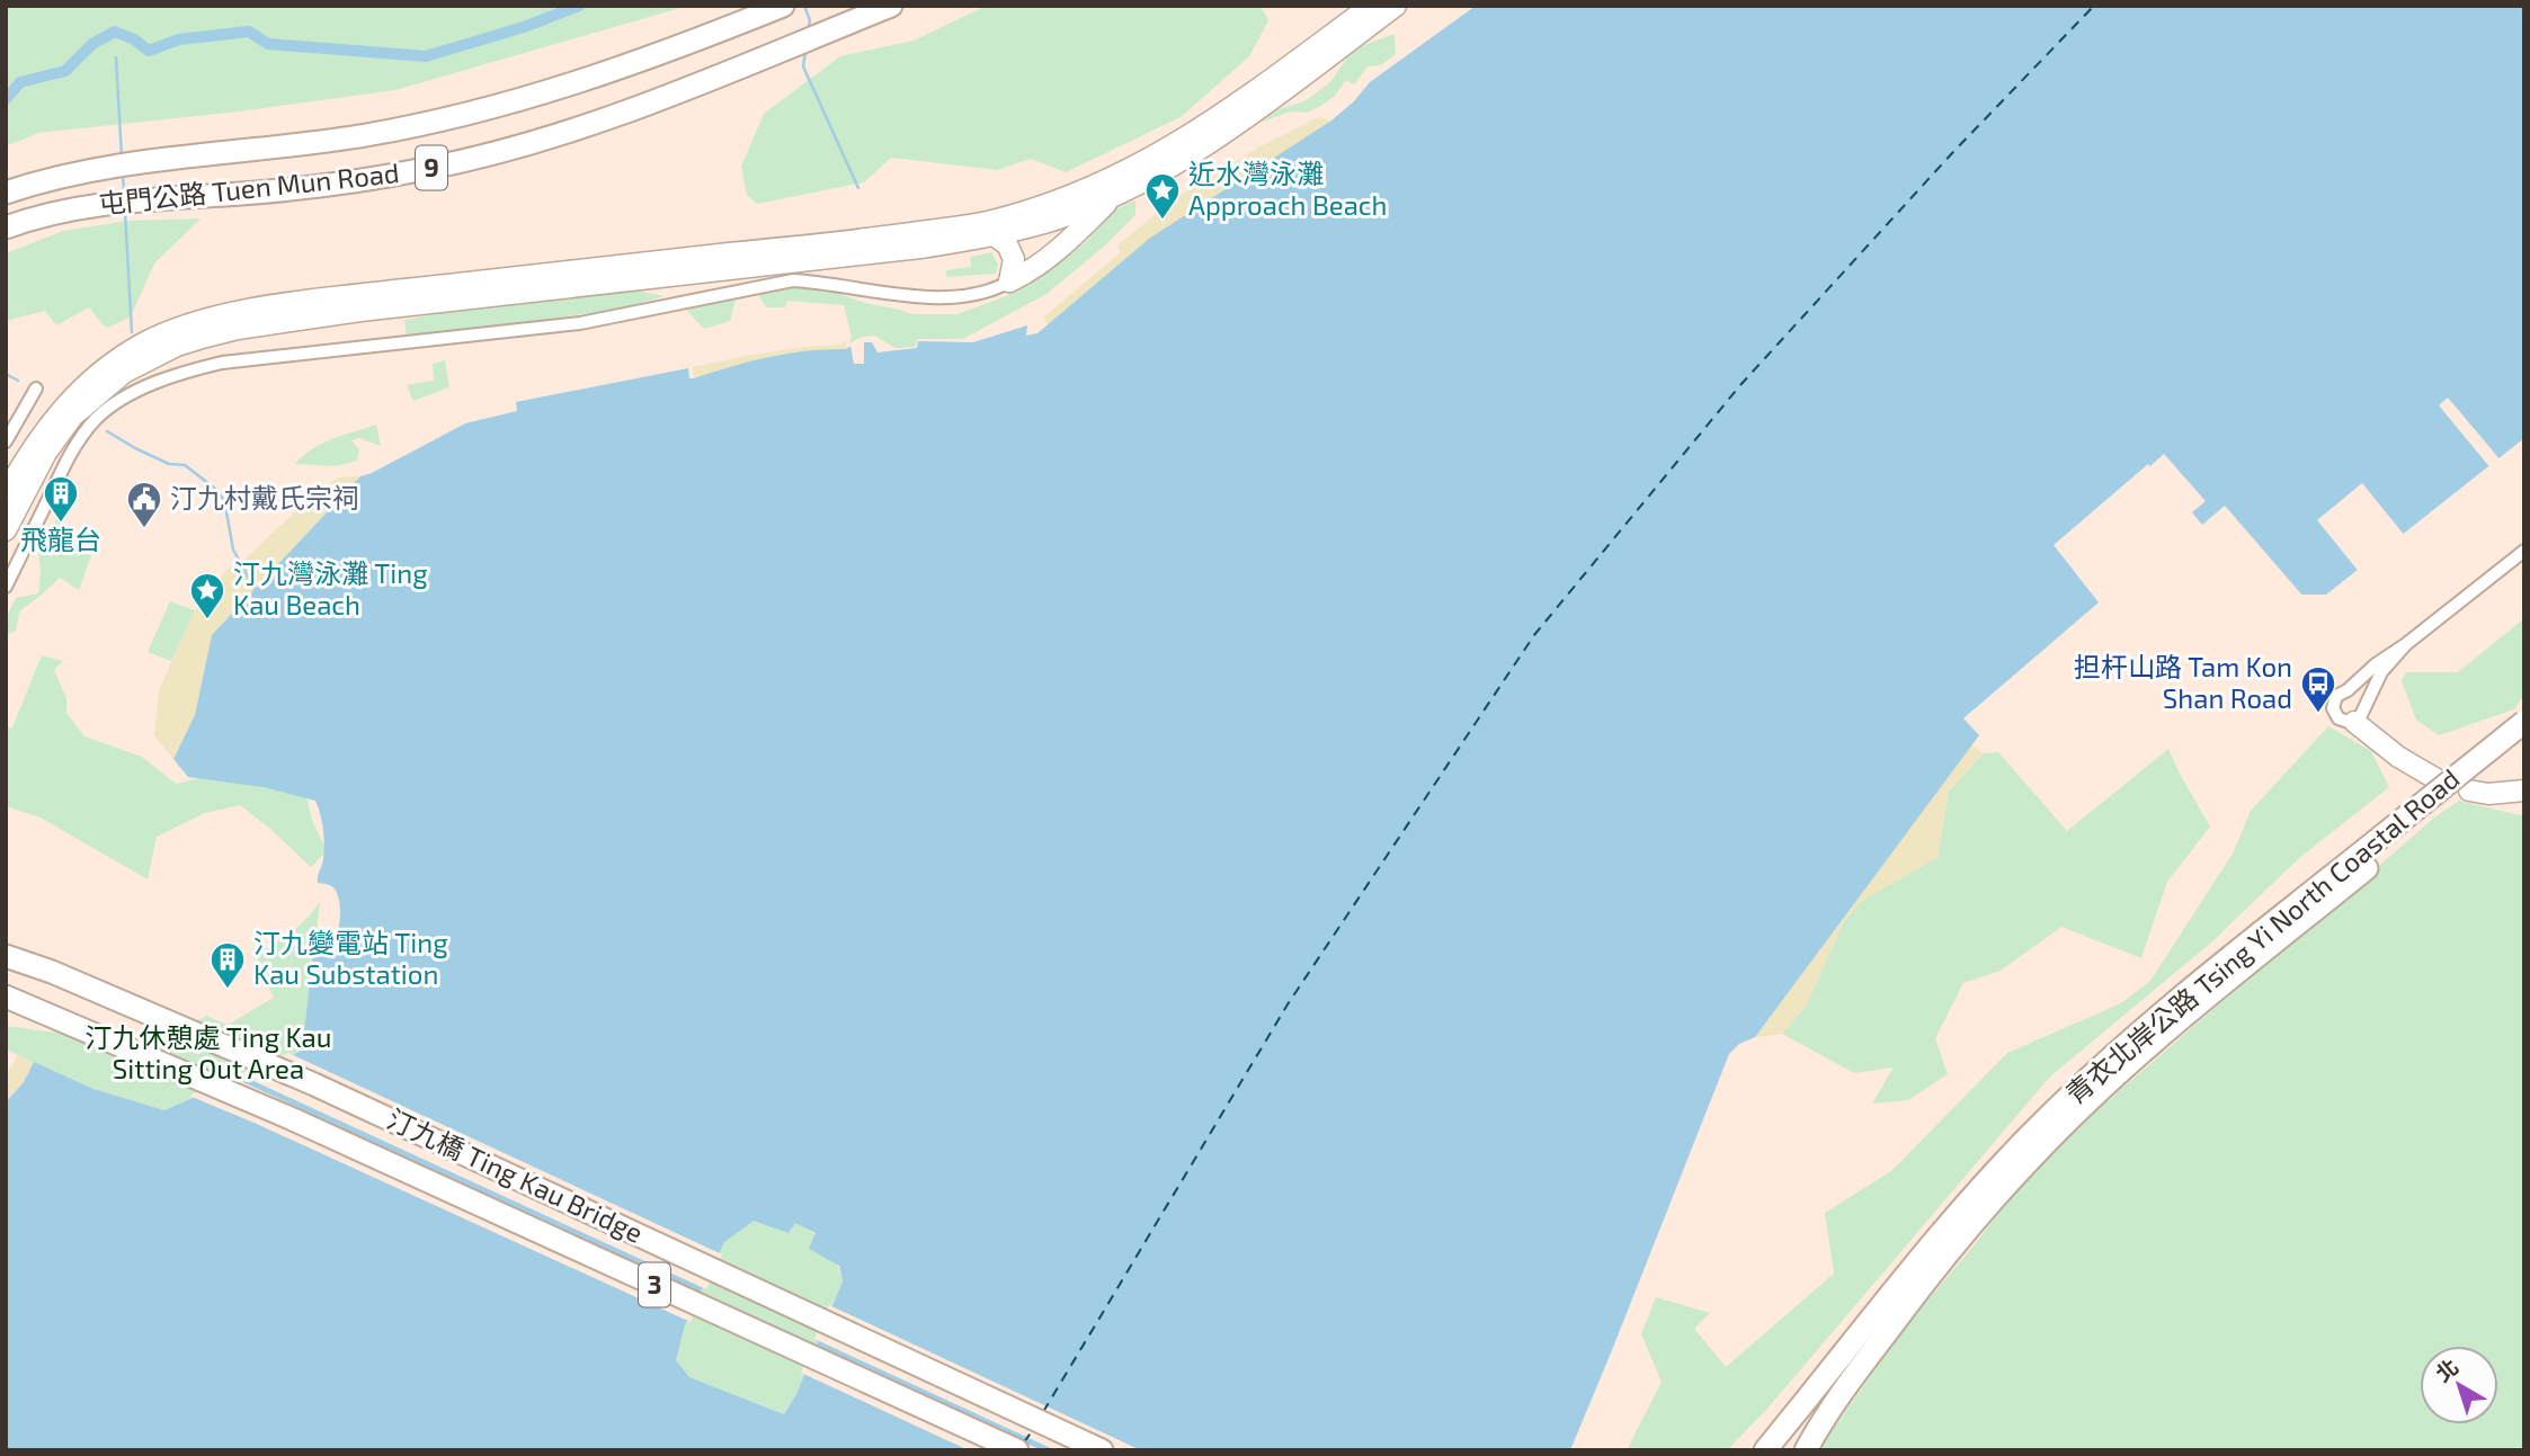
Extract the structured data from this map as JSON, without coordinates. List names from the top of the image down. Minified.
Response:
{"streets":{"highway":["9","屯門公路 Tuen Mun Road","青衣北岸公路 Tsing Yi North Coastal Road","汀九橋 Ting Kau Bridge","3"]},"crossings":[["汀九橋 Ting Kau Bridge","3"]],"parks":["汀九休憩處 Ting Kau Sitting Out Area"],"places":{"place":["近水灣泳灘 Approach Beach","汀九灣泳灘 Ting Kau Beach"],"building":["飛龍台","汀九變電站 Ting Kau Substation"],"public building":["汀九村戴氏宗祠"],"bus stop":["担杆山路 Tam Kon Shan Road"]},"north":"top left"}
